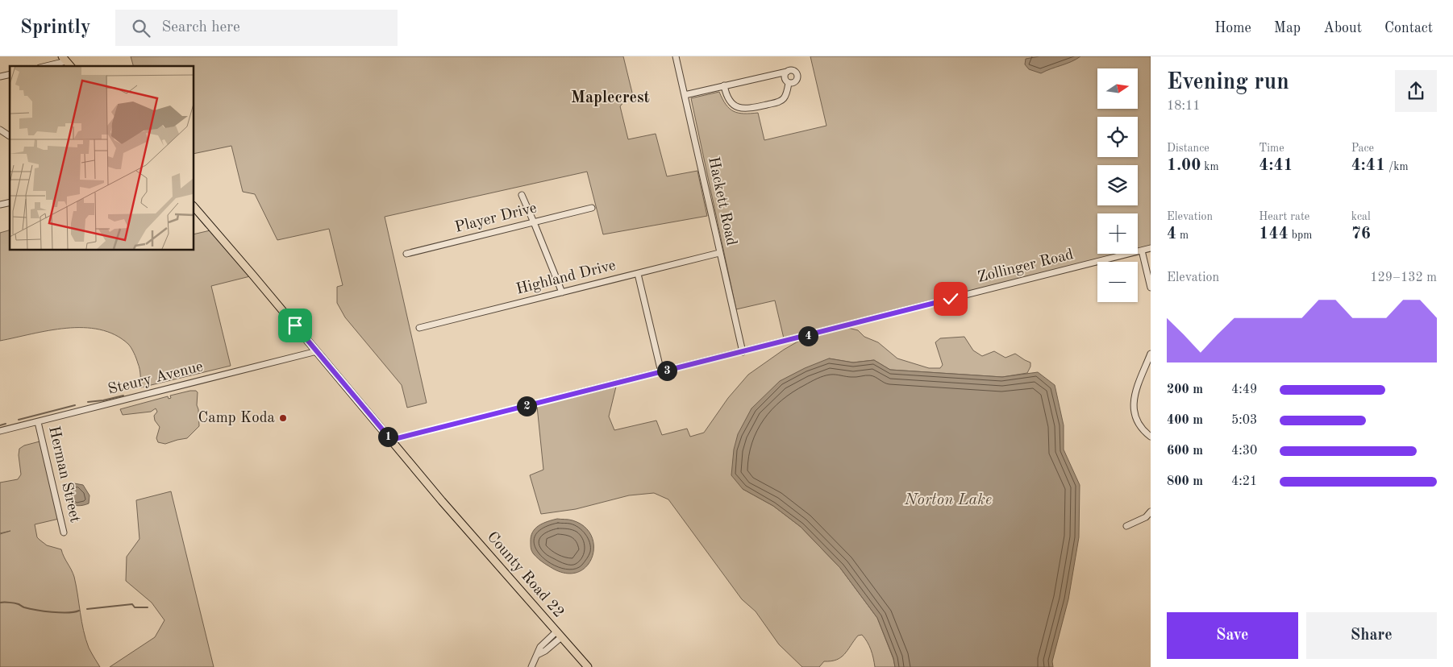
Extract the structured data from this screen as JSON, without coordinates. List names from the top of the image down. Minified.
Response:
{"streets":{"main road":["County Road 22"],"street":["Hackett Road","Player Drive","Zollinger Road","Highland Drive","Steury Avenue","Herman Street"]},"crossings":[["Hackett Road","Zollinger Road"],["Hackett Road","Highland Drive"],["Zollinger Road","County Road 22"],["Steury Avenue","Herman Street"],["Steury Avenue","County Road 22"]],"districts":["Maplecrest"],"water":["Norton Lake"],"places":["Camp Koda"],"north":"right","page":{"header":"Sprintly","search":"Search here","nav":["Home","Map","About","Contact"],"heading":["Evening run","18:11"],"map_buttons":["+","−"],"stats":[["Distance","1.00 km"],["Time","4:41"],["Pace","4:41 /km"],["Elevation","4 m"],["Heart rate","144 bpm"],["kcal","76"]],"chart":["Elevation","129–132 m"],"pins":["4","3","2","1"],"list":[{"name":"200 m","note":"4:49"},{"name":"400 m","note":"5:03"},{"name":"600 m","note":"4:30"},{"name":"800 m","note":"4:21"}],"buttons":["Save","Share"]}}
